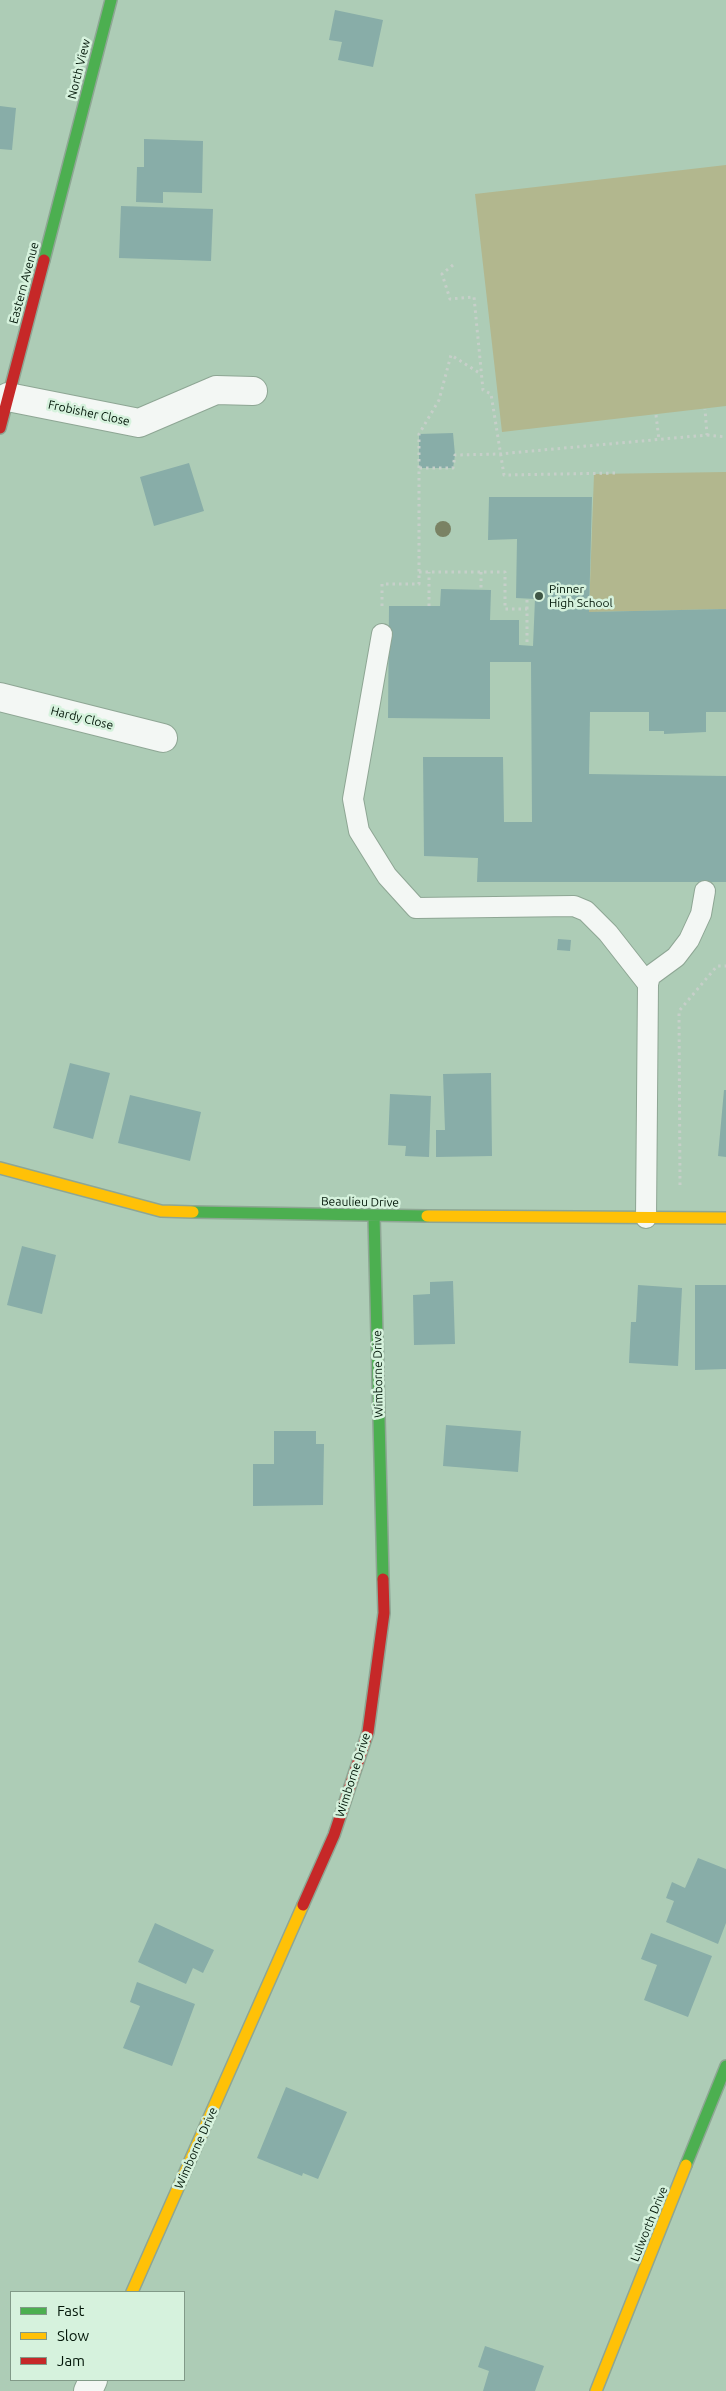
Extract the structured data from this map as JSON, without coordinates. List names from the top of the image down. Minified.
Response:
{"streets":{"street":["North View","Eastern Avenue","Frobisher Close","Hardy Close","Beaulieu Drive","Wimborne Drive","Lulworth Drive"]},"crossings":[["North View","Eastern Avenue"],["Eastern Avenue","Frobisher Close"],["Beaulieu Drive","Wimborne Drive"]],"places":["Pinner High School"],"legend":["Fast","Slow","Jam"]}
